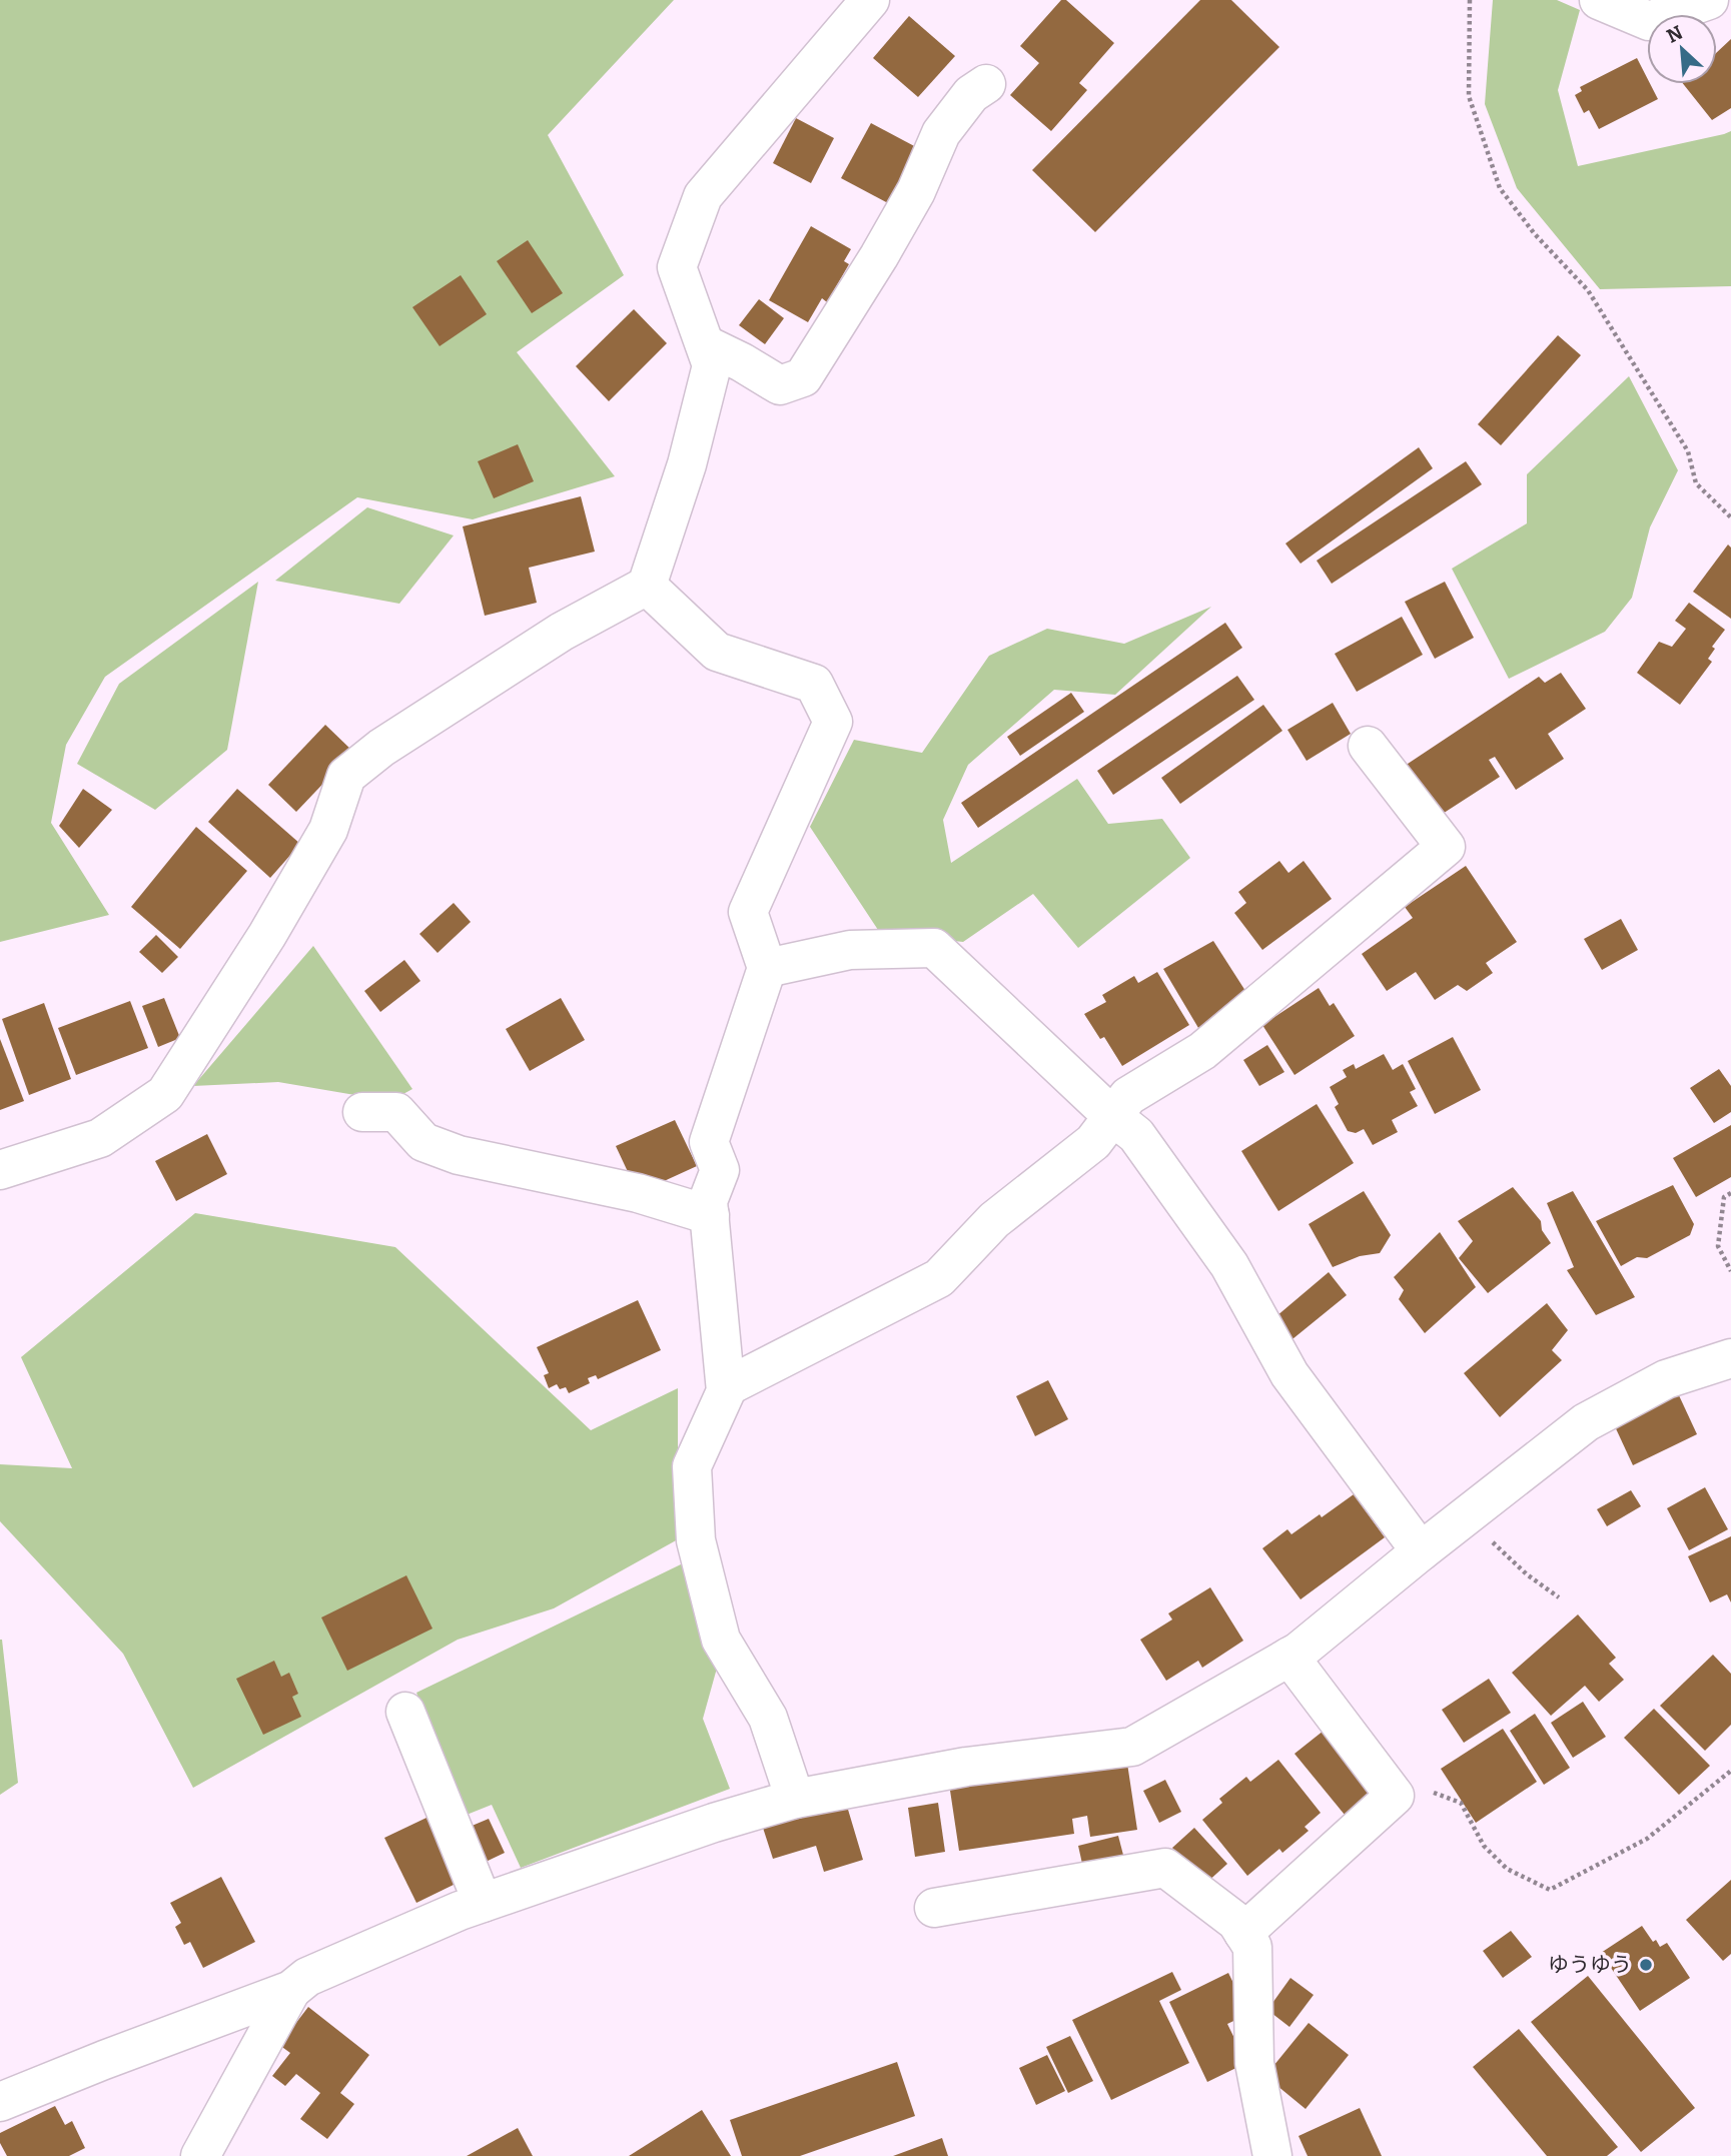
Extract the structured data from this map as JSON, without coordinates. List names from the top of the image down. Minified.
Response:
{"places":["ゆうゆう"],"north":"top left"}
